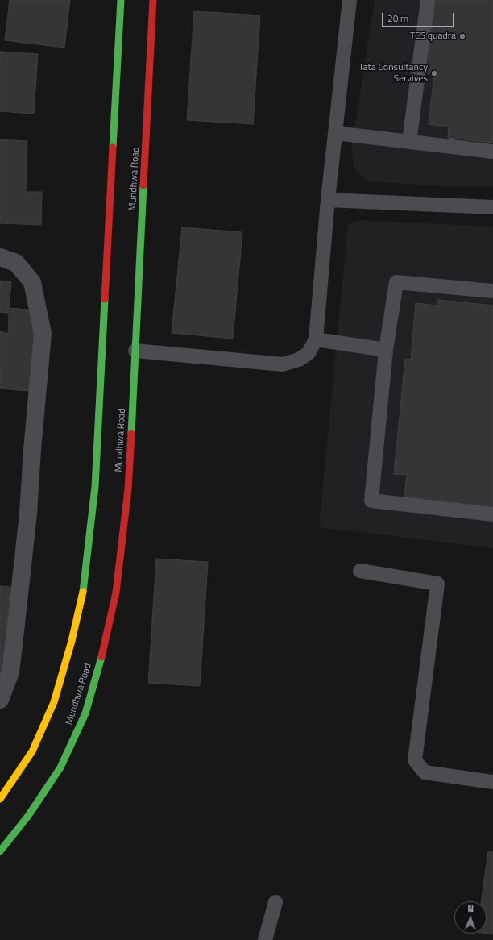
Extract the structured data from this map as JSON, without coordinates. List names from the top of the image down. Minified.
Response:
{"streets":{"highway":["Mundhwa Road"]},"places":["TCS quadra","Tata Consultancy Servives"],"scale_bar":"20 m","north":"top"}
